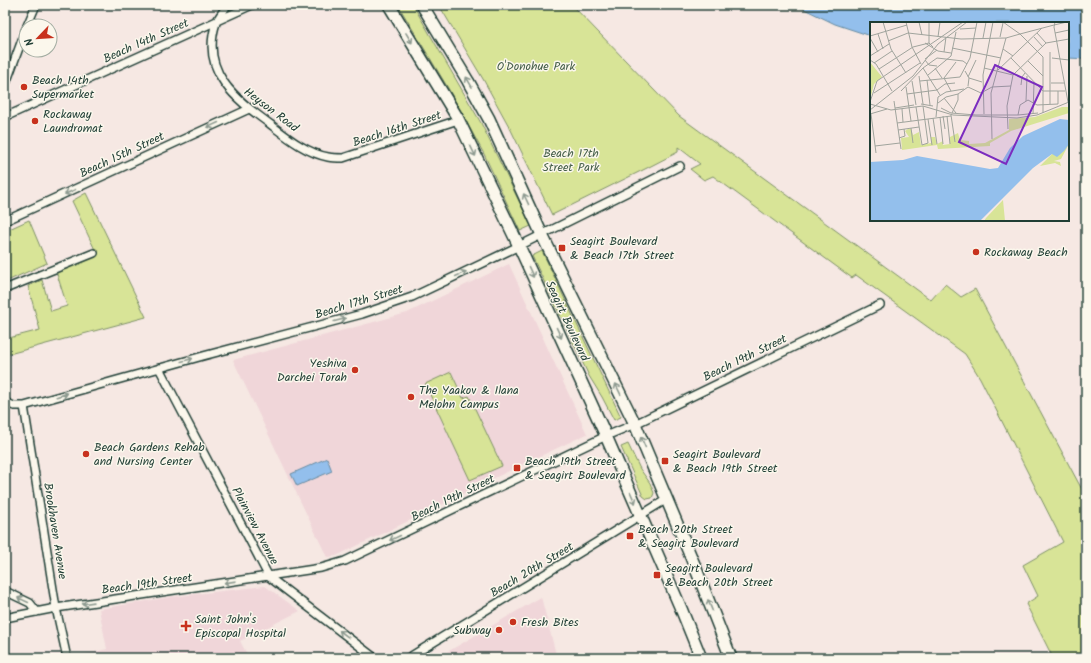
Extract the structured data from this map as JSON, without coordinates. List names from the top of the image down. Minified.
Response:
{"streets":{"main road":["Seagirt Boulevard"],"street":["Beach 14th Street","Heyson Road","Beach 16th Street","Beach 15th Street","Beach 17th Street","Beach 19th Street","Plainview Avenue","Brookhaven Avenue","Beach 20th Street"]},"crossings":[["Beach 14th Street","Heyson Road"],["Heyson Road","Beach 16th Street"],["Heyson Road","Beach 15th Street"],["Beach 16th Street","Seagirt Boulevard"],["Beach 17th Street","Seagirt Boulevard"],["Beach 17th Street","Plainview Avenue"],["Beach 17th Street","Brookhaven Avenue"],["Seagirt Boulevard","Beach 19th Street"],["Seagirt Boulevard","Beach 20th Street"],["Beach 19th Street","Plainview Avenue"],["Beach 19th Street","Brookhaven Avenue"]],"one_way":["Beach 15th Street","Beach 17th Street","Beach 19th Street","Plainview Avenue"],"parks":["O'Donohue Park","Beach 17th Street Park"],"places":{"other":["Beach 14th Supermarket","Rockaway Laundromat","Rockaway Beach","Yeshiva Darchei Torah","The Yaakov & Ilana Melohn Campus","Beach Gardens Rehab and Nursing Center","Fresh Bites","Subway"],"transit":["Seagirt Boulevard & Beach 17th Street","Seagirt Boulevard & Beach 19th Street","Beach 19th Street & Seagirt Boulevard","Beach 20th Street & Seagirt Boulevard","Seagirt Boulevard & Beach 20th Street"],"health":["Saint John's Episcopal Hospital"]},"north":"bottom left"}
